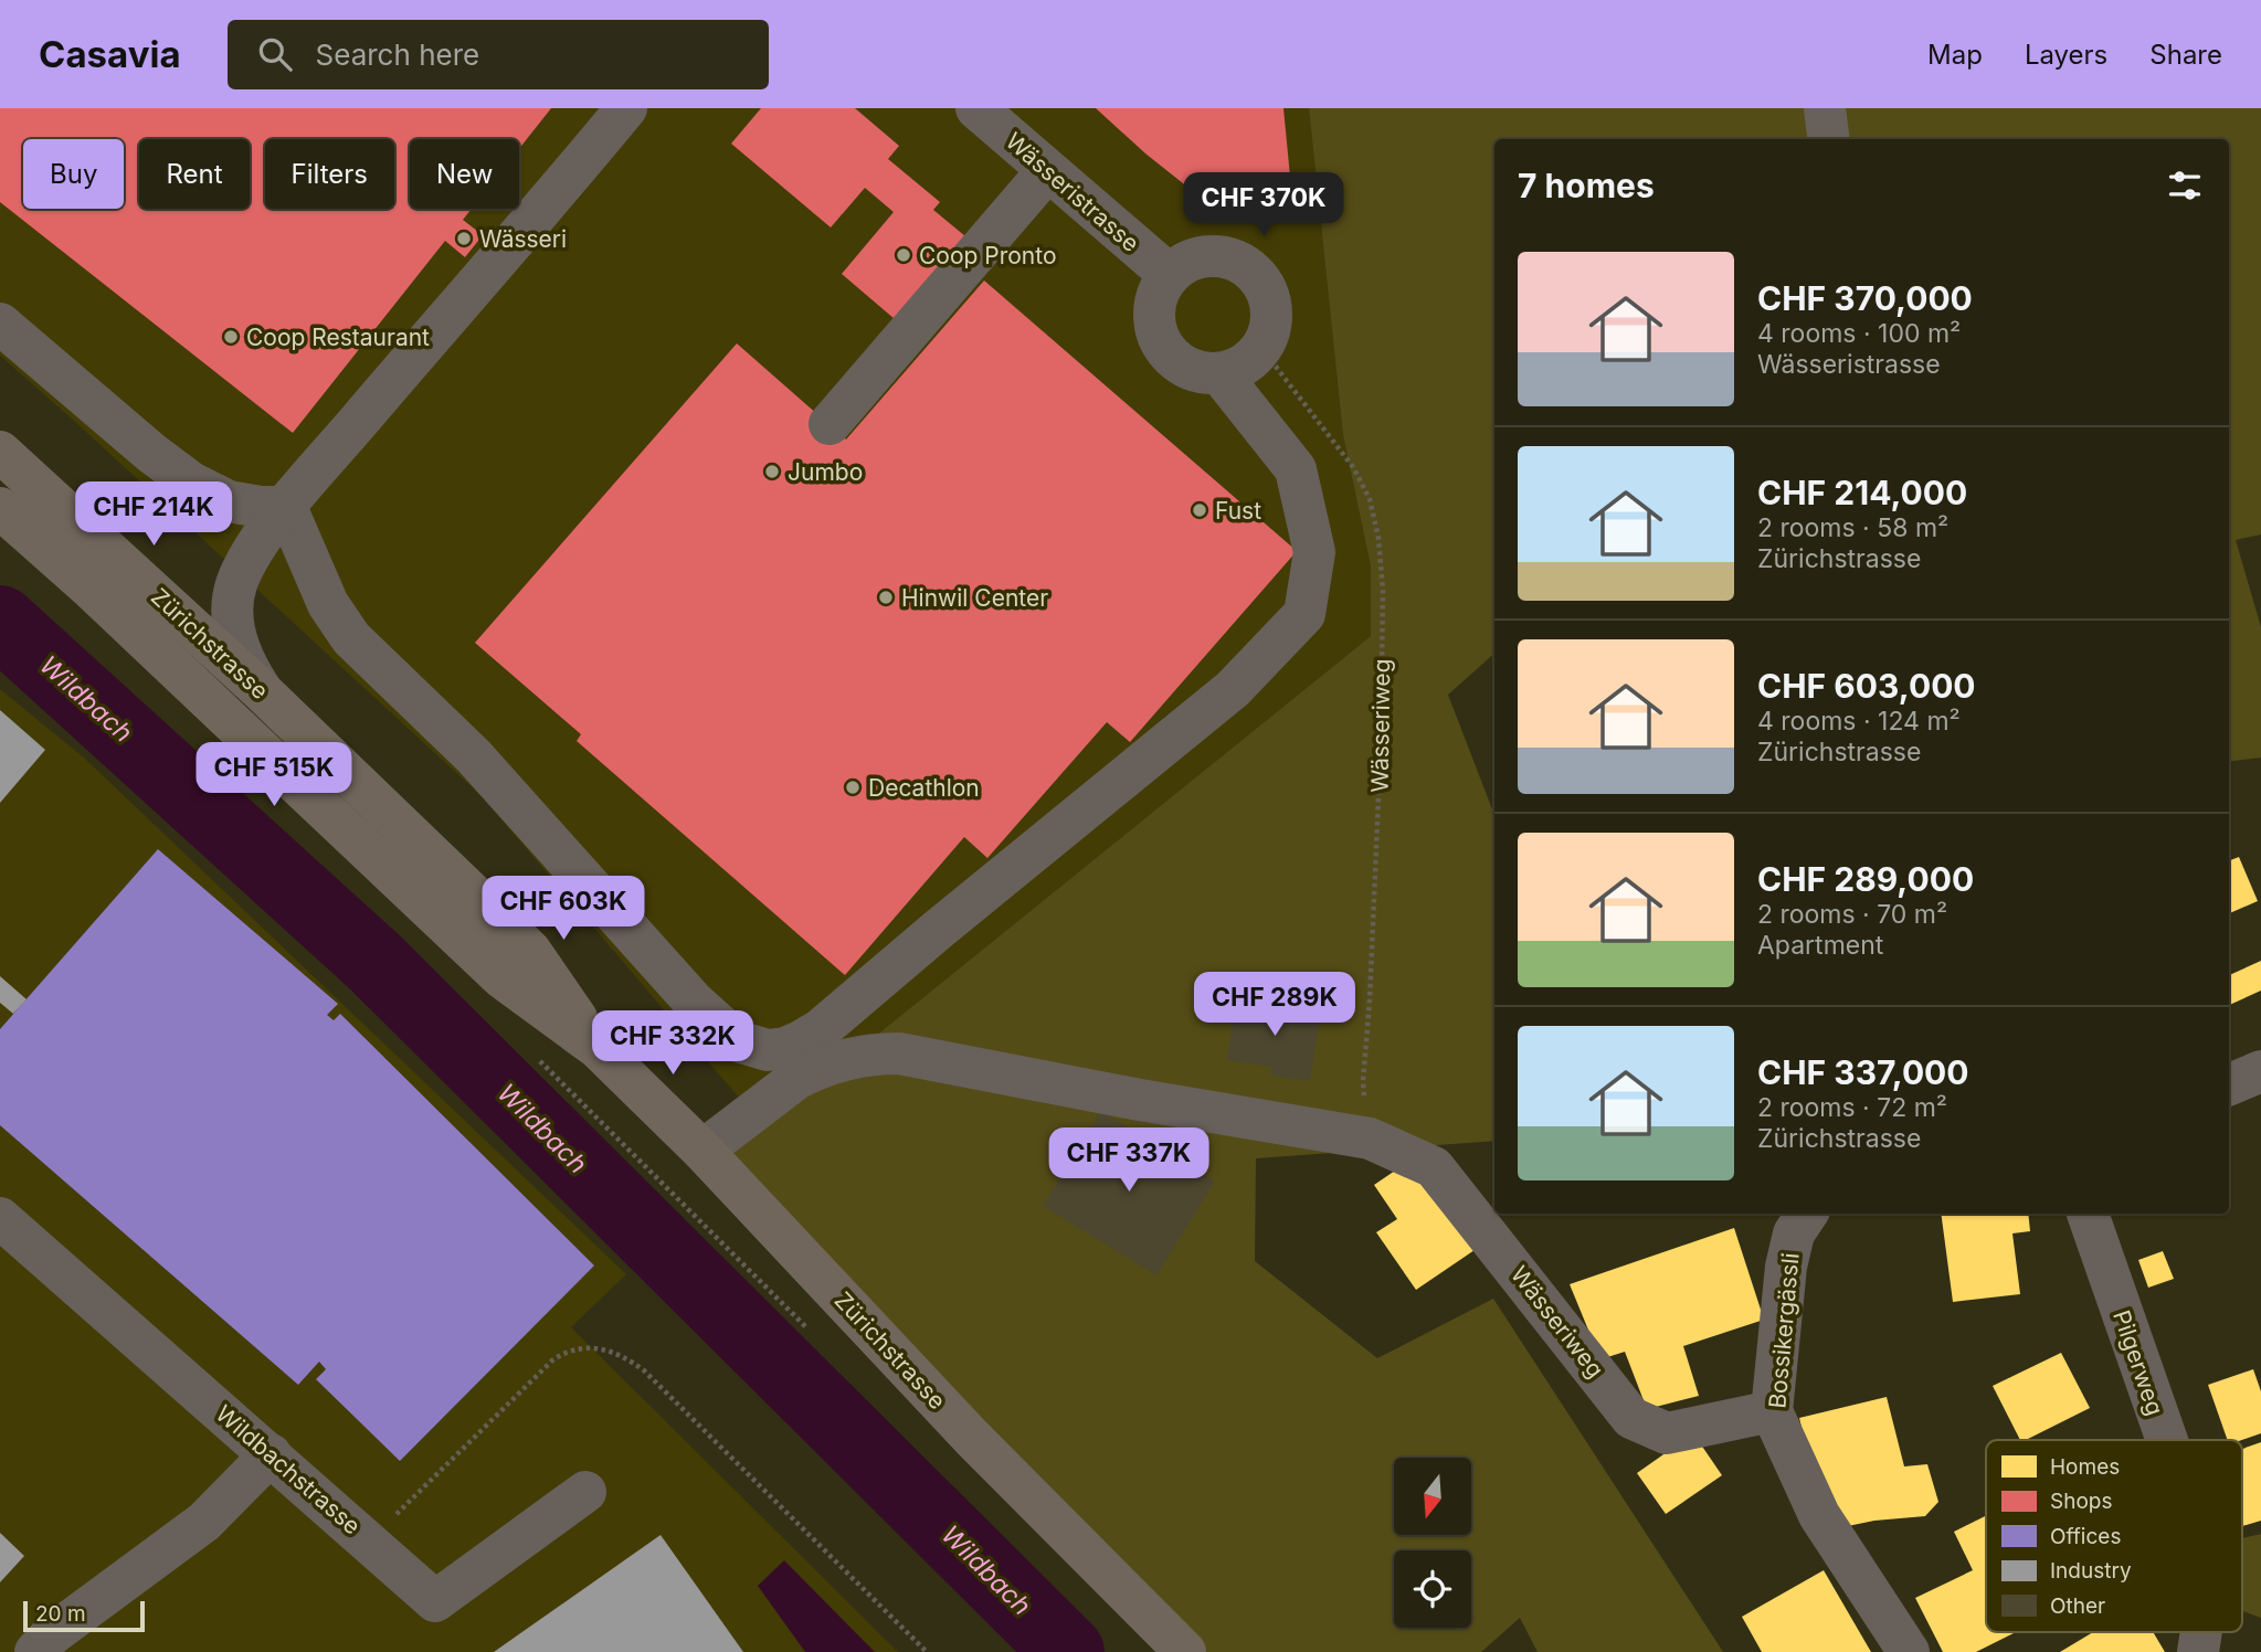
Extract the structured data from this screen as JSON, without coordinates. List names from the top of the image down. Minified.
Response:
{"streets":{"main road":["Zürichstrasse"],"street":["Wässeristrasse","Wässeriweg","Bossikergässli","Pilgerweg","Wildbachstrasse"]},"crossings":[["Wässeristrasse","Wässeriweg"],["Zürichstrasse","Wässeriweg"],["Wässeriweg","Bossikergässli"]],"water":["Wildbach"],"places":["Wässeri","Coop Pronto","Coop Restaurant","Jumbo","Fust","Hinwil Center","Decathlon"],"legend":["Homes","Shops","Offices","Industry","Other"],"scale_bar":"20 m","north":"bottom","page":{"header":"Casavia","search":"Search here","nav":["Map","Layers","Share"],"chip":["Buy","Rent","Filters","New"],"heading":"7 homes","price":["CHF 370K","CHF 214K","CHF 515K","CHF 603K","CHF 289K","CHF 332K","CHF 337K"],"list":[{"name":"CHF 370,000","note":"4 rooms · 100 m² · Wässeristrasse"},{"name":"CHF 214,000","note":"2 rooms · 58 m² · Zürichstrasse"},{"name":"CHF 603,000","note":"4 rooms · 124 m² · Zürichstrasse"},{"name":"CHF 289,000","note":"2 rooms · 70 m² · Apartment"},{"name":"CHF 337,000","note":"2 rooms · 72 m² · Zürichstrasse"}],"scale":"20 m"}}
